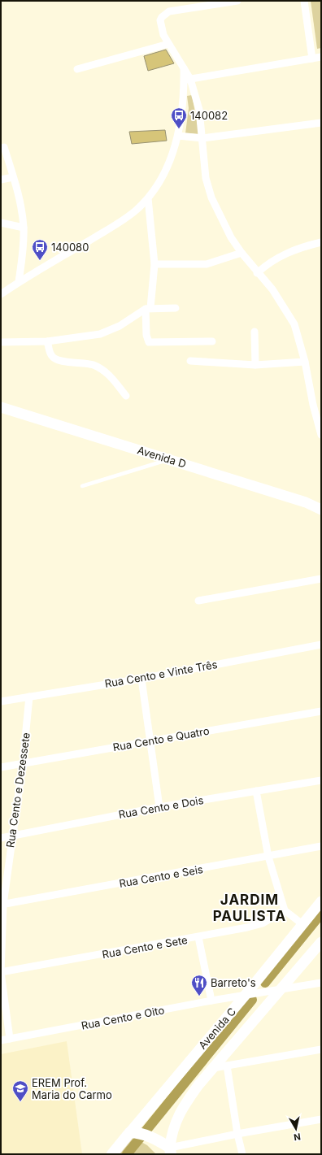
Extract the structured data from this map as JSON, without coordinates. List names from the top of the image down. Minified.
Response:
{"streets":{"main road":["Avenida D","Avenida C"],"street":["Rua Cento e Vinte Três","Rua Cento e Quatro","Rua Cento e Dezessete","Rua Cento e Dois","Rua Cento e Seis","Rua Cento e Sete","Rua Cento e Oito"]},"crossings":[["Rua Cento e Vinte Três","Rua Cento e Dezessete"],["Rua Cento e Quatro","Rua Cento e Dezessete"],["Rua Cento e Dezessete","Rua Cento e Dois"],["Rua Cento e Dezessete","Rua Cento e Seis"],["Rua Cento e Dezessete","Rua Cento e Sete"],["Rua Cento e Dezessete","Rua Cento e Oito"],["Rua Cento e Oito","Avenida C"]],"districts":["JARDIM PAULISTA"],"places":{"bus stop":["140082","140080"],"restaurant":["Barreto's"],"school or university":["EREM Prof. Maria do Carmo"]},"north":"bottom"}
